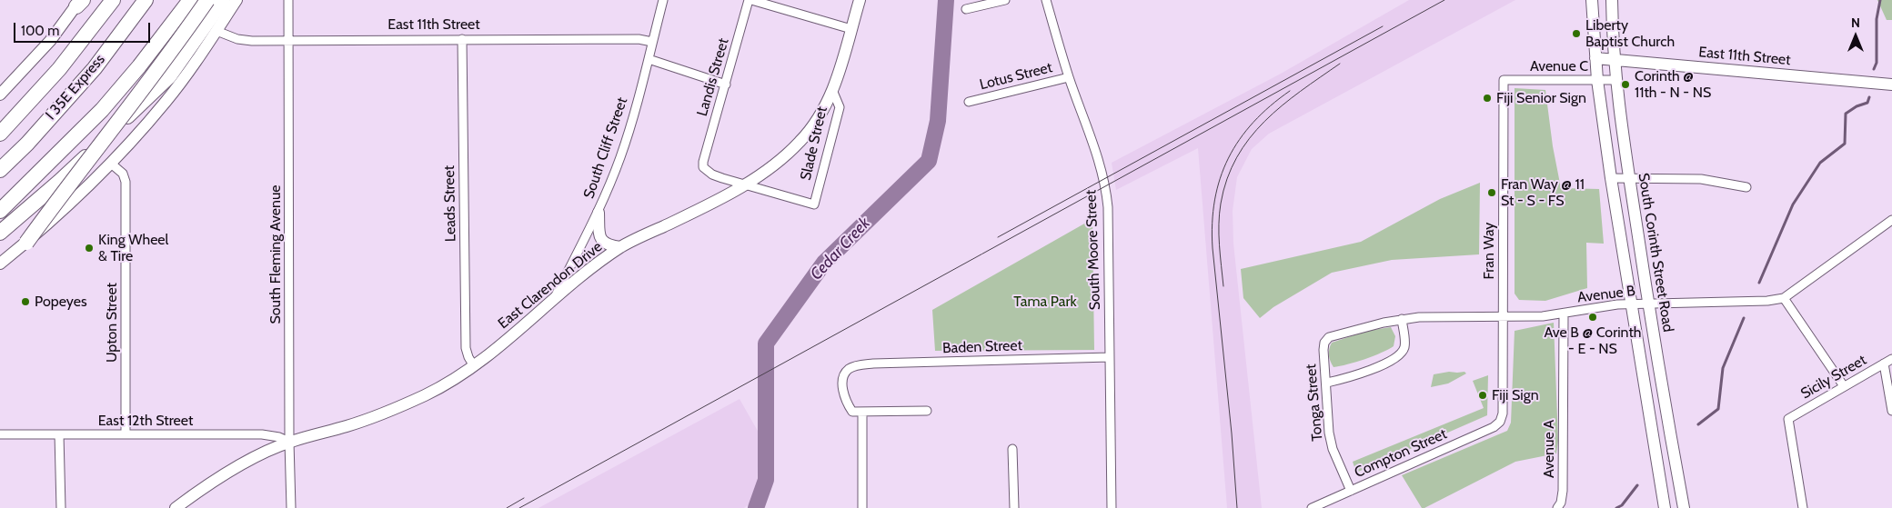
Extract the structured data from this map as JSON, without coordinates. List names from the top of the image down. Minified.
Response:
{"streets":{"highway":["I 35E Express"],"main road":["East 11th Street","South Corinth Street Road","East Clarendon Drive"],"street":["Avenue C","Lotus Street","Landis Street","Slade Street","South Cliff Street","Leads Street","South Moore Street","Fran Way","South Fleming Avenue","Avenue B","Upton Street","Baden Street","Sicily Street","Tonga Street","East 12th Street","Avenue A","Compton Street"]},"crossings":[["East 11th Street","South Cliff Street"],["East 11th Street","Leads Street"],["East 11th Street","South Corinth Street Road"],["East 11th Street","South Fleming Avenue"],["Avenue C","Fran Way"],["Avenue C","South Corinth Street Road"],["Lotus Street","South Moore Street"],["Landis Street","Slade Street"],["Landis Street","East Clarendon Drive"],["Slade Street","East Clarendon Drive"],["South Cliff Street","East Clarendon Drive"],["Leads Street","East Clarendon Drive"],["South Moore Street","Baden Street"],["Fran Way","Avenue B"],["Fran Way","Compton Street"],["South Corinth Street Road","Avenue B"],["South Fleming Avenue","East Clarendon Drive"],["South Fleming Avenue","East 12th Street"],["East Clarendon Drive","East 12th Street"],["Avenue B","Tonga Street"],["Avenue B","Avenue A"],["Upton Street","East 12th Street"],["Tonga Street","Compton Street"]],"water":["Cedar Creek"],"parks":["Tama Park"],"places":["Liberty Baptist Church","Corinth @ 11th - N - NS","Fiji Senior Sign","Fran Way @ 11 St - S - FS","King Wheel & Tire","Popeyes","Ave B @ Corinth - E - NS","Fiji Sign"],"scale_bar":"100 m","north":"top"}
